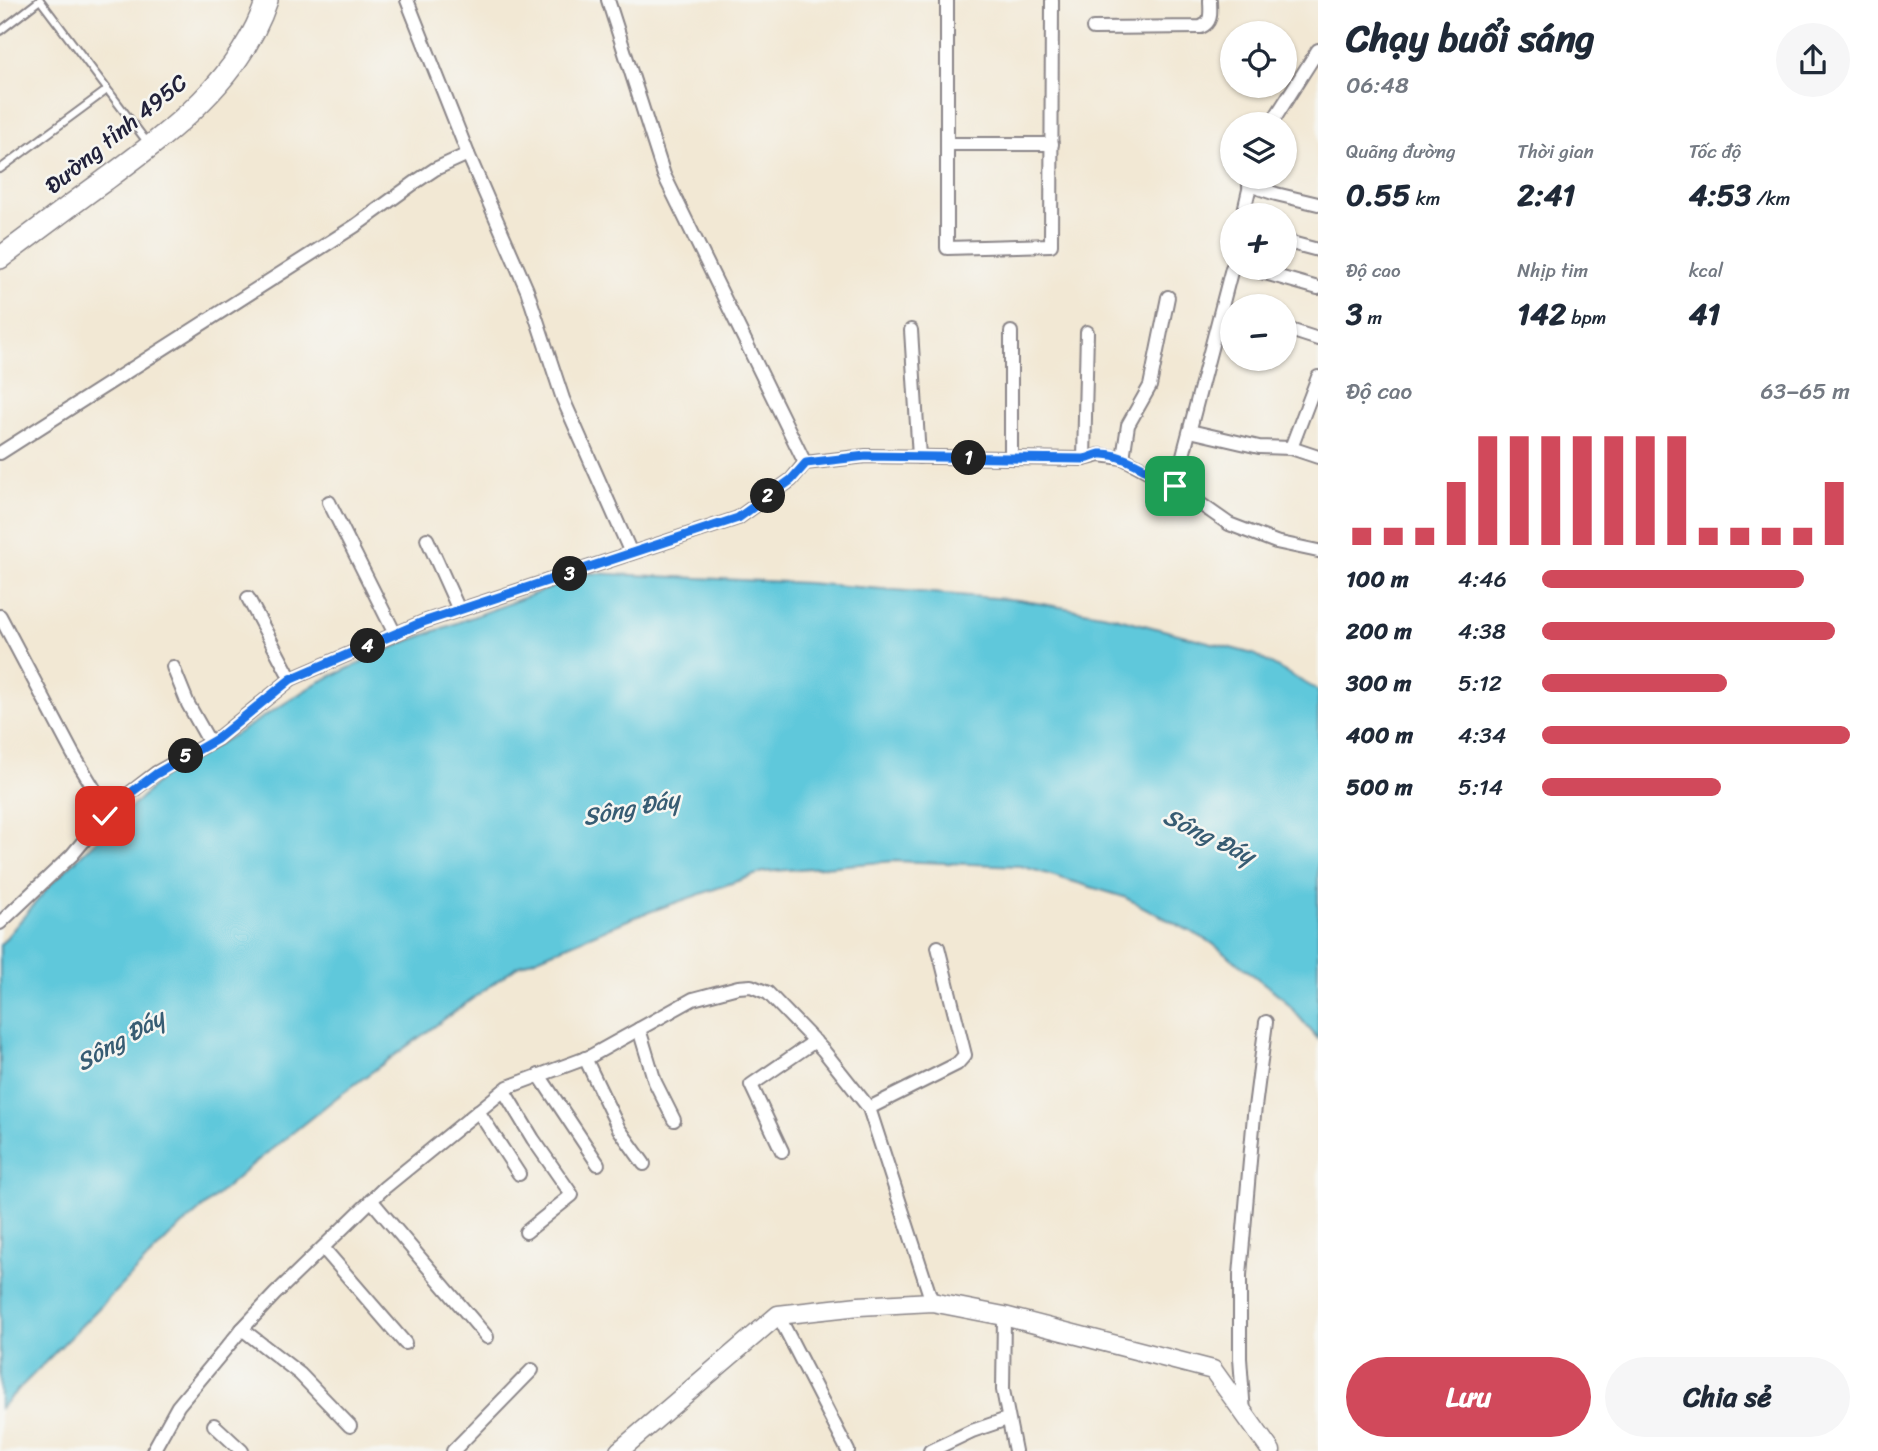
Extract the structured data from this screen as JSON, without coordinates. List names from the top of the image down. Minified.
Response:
{"streets":{"main road":["Đường tỉnh 495C"]},"water":["Sông Đáy"],"page":{"heading":["Chạy buổi sáng","06:48"],"map_buttons":["+","−"],"stats":[["Quãng đường","0.55 km"],["Thời gian","2:41"],["Tốc độ","4:53 /km"],["Độ cao","3 m"],["Nhịp tim","142 bpm"],["kcal","41"]],"chart":["Độ cao","63–65 m"],"pins":["1","2","3","4","5"],"list":[{"name":"100 m","note":"4:46"},{"name":"200 m","note":"4:38"},{"name":"300 m","note":"5:12"},{"name":"400 m","note":"4:34"},{"name":"500 m","note":"5:14"}],"buttons":["Lưu","Chia sẻ"]}}
